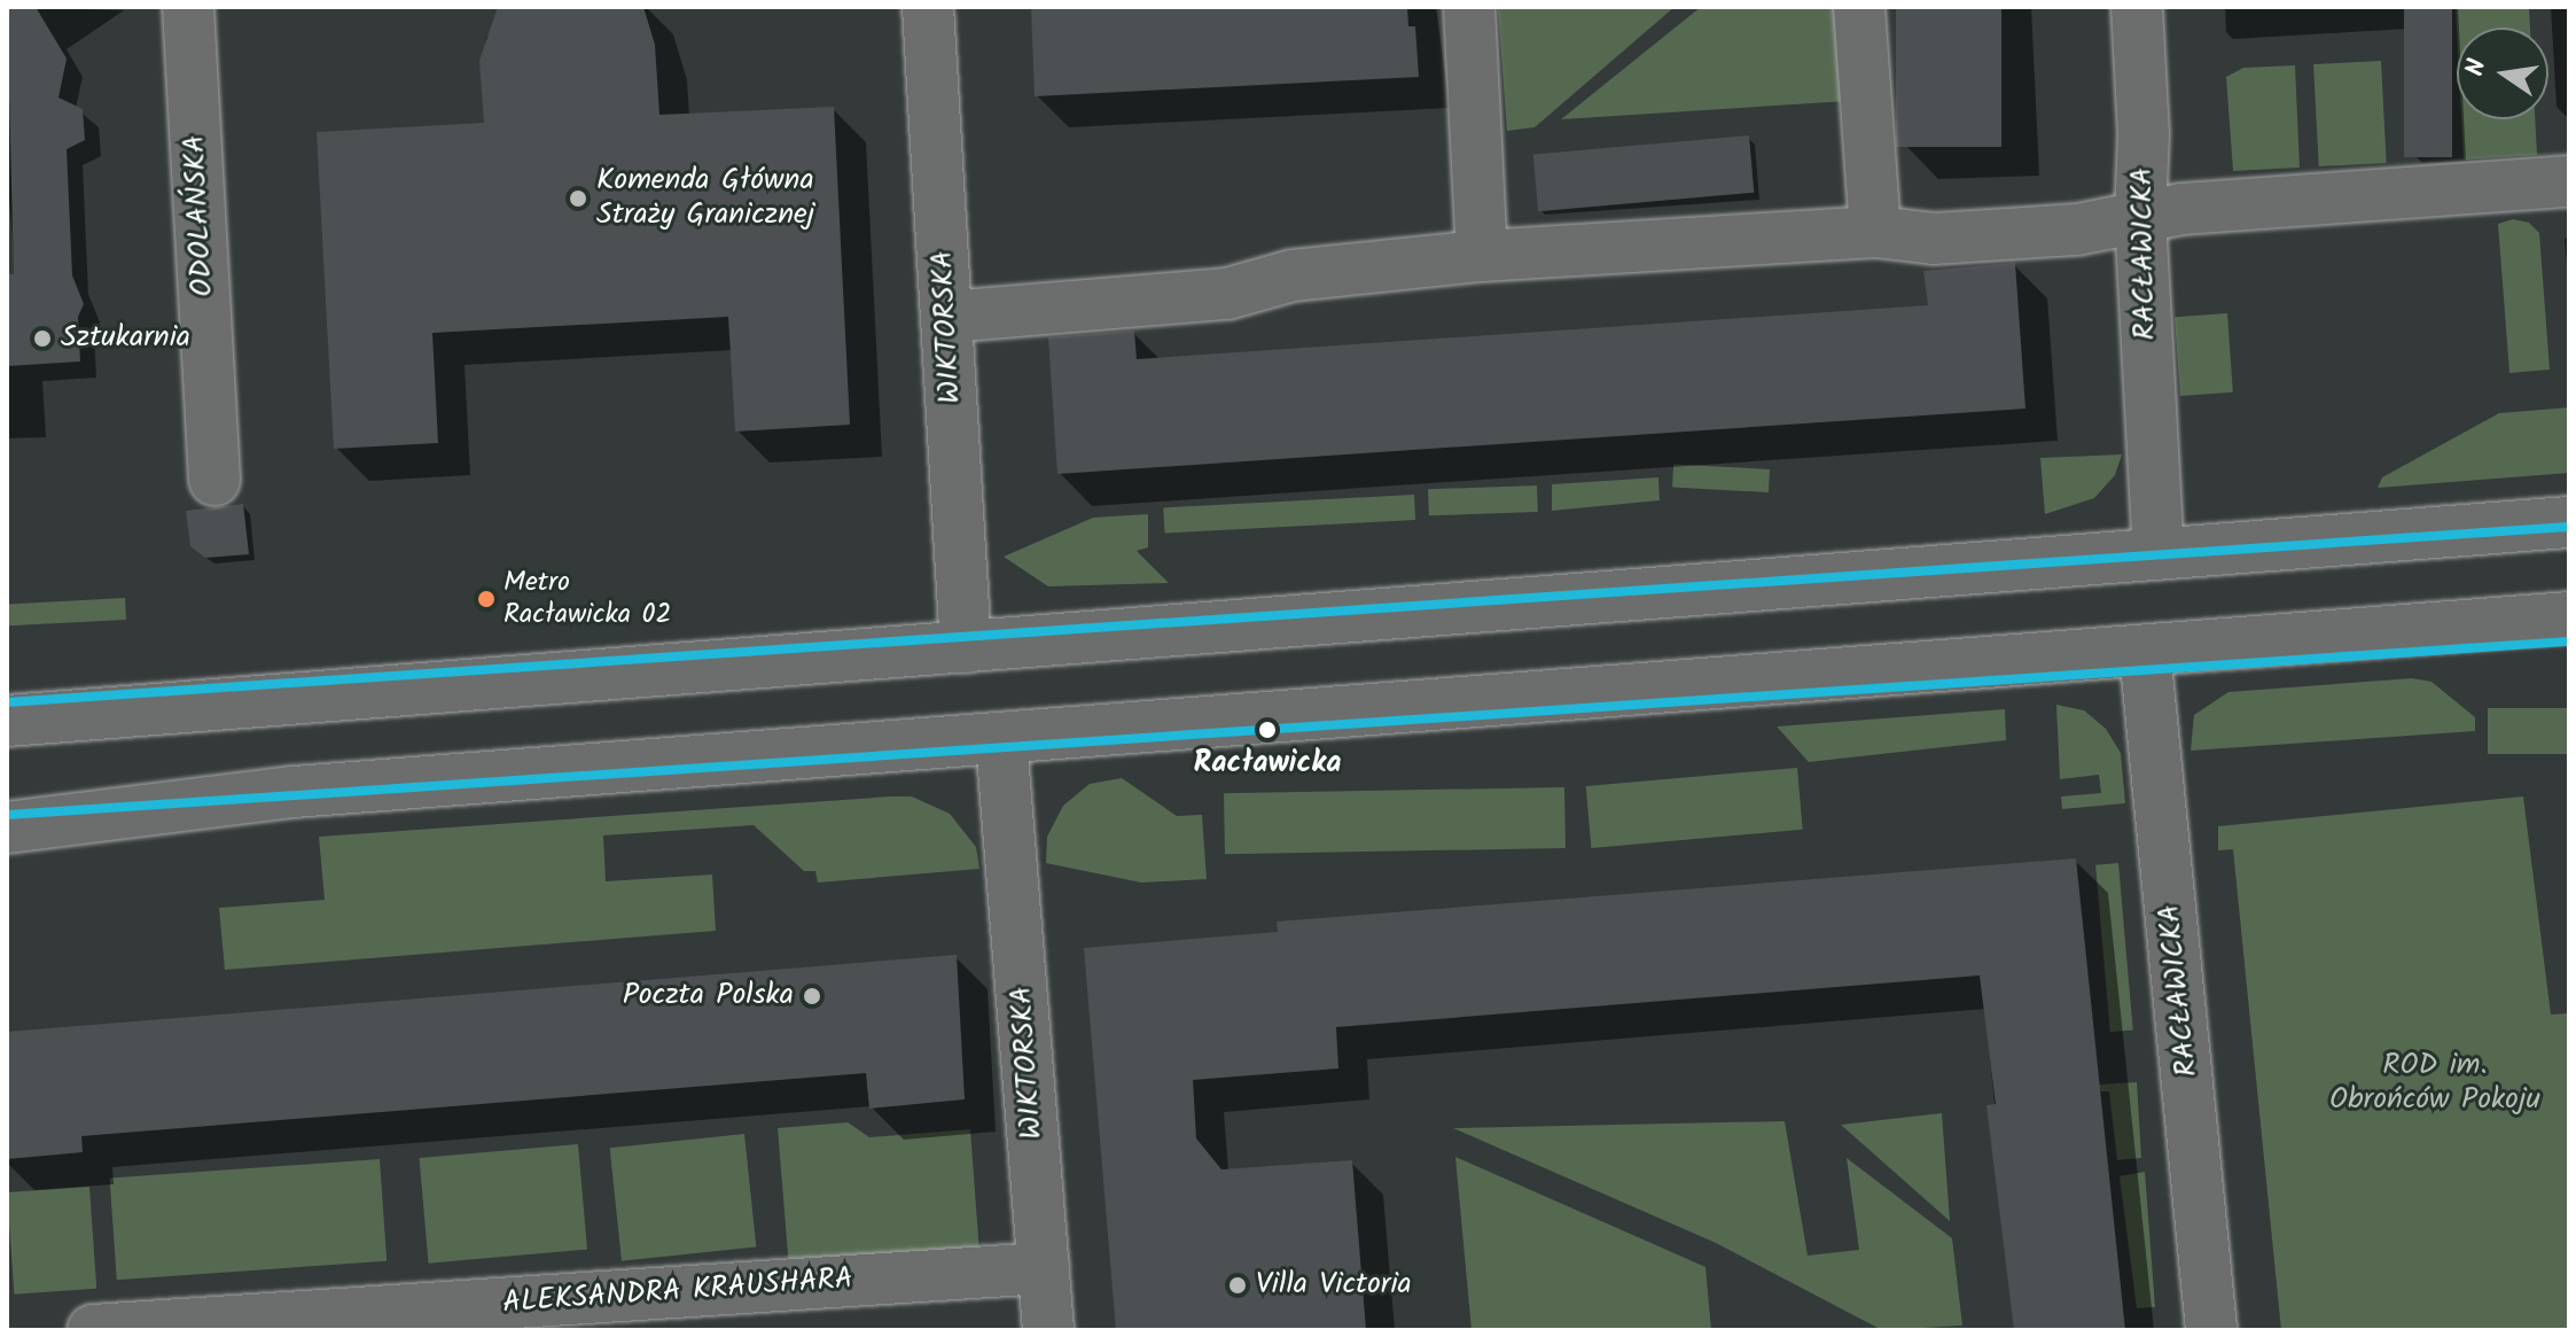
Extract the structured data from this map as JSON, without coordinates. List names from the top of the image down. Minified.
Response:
{"streets":{"street":["ODOLAŃSKA","RACŁAWICKA","WIKTORSKA","ALEKSANDRA KRAUSHARA"]},"crossings":[["WIKTORSKA","ALEKSANDRA KRAUSHARA"]],"parks":["ROD im. Obrońców Pokoju"],"places":["Komenda Główna Straży Granicznej","Sztukarnia","Metro Racławicka 02","Racławicka","Poczta Polska","Villa Victoria"],"north":"left"}
